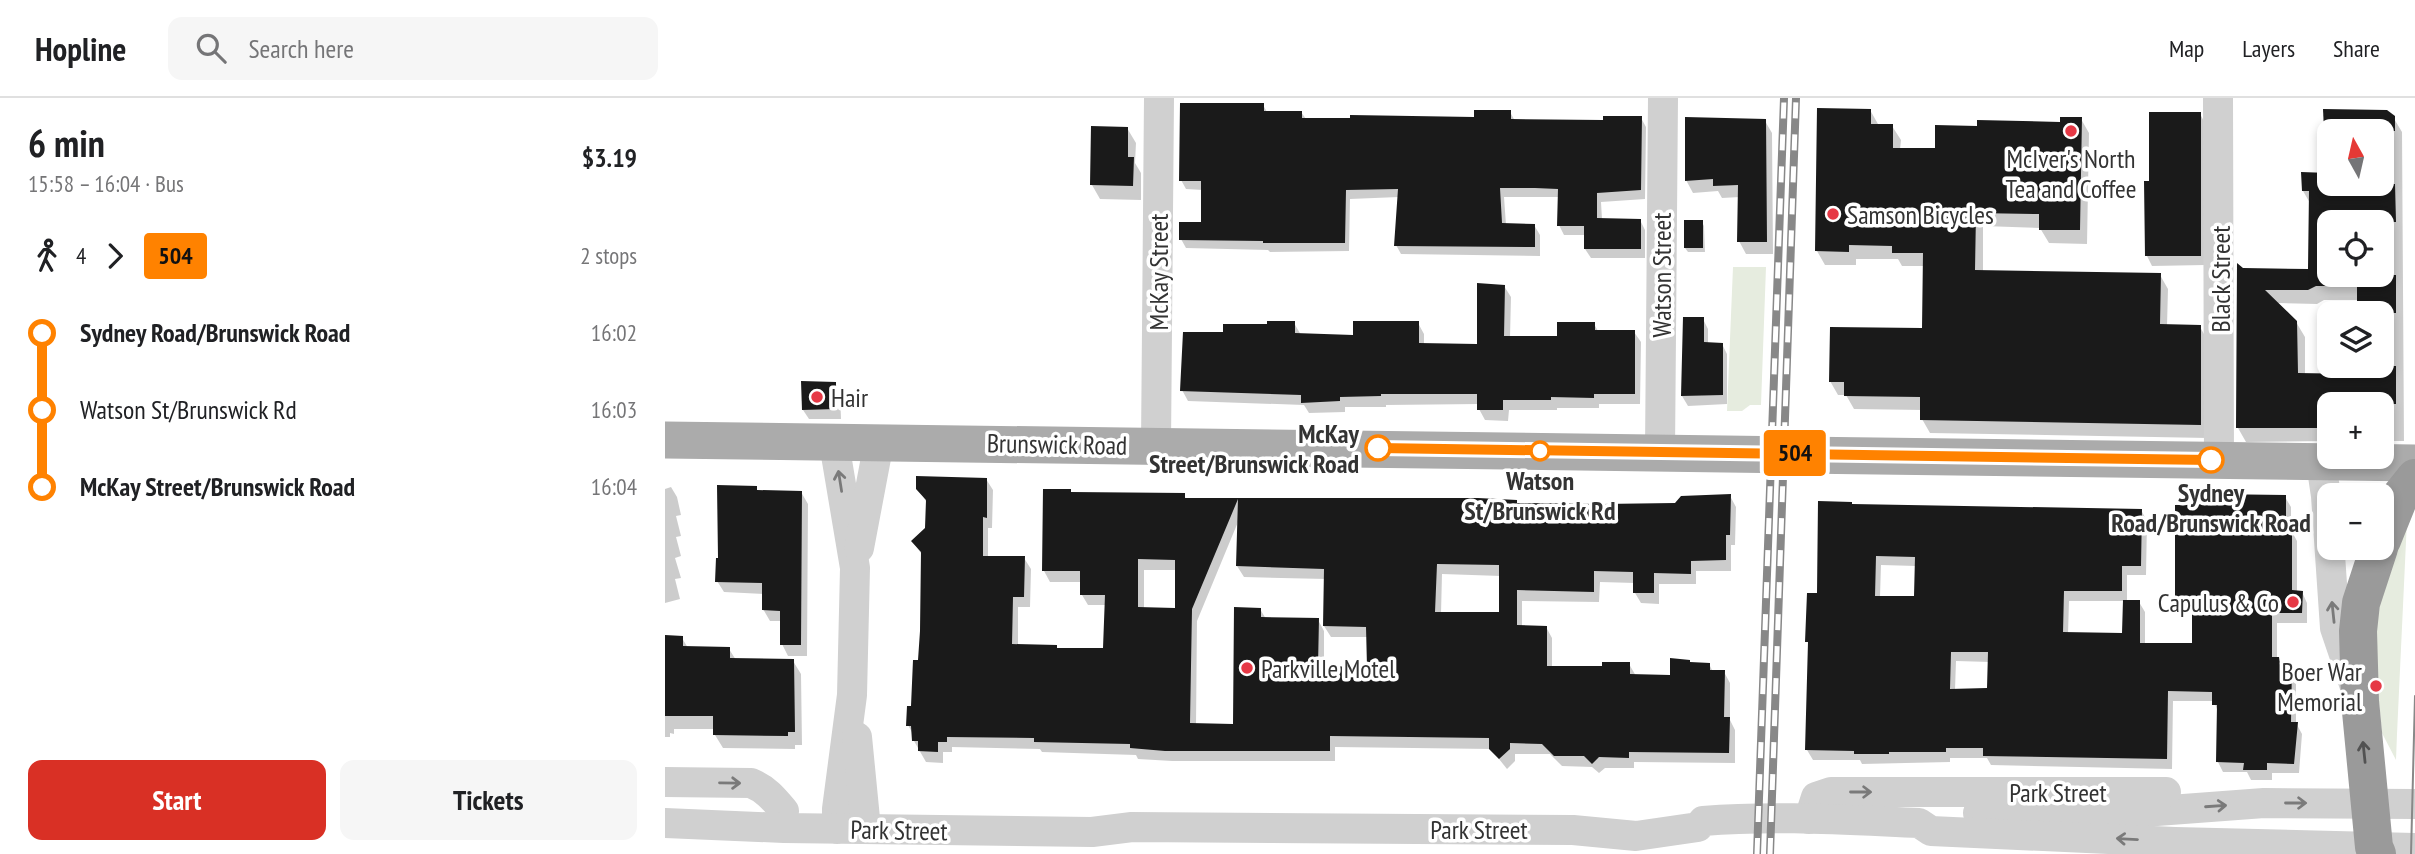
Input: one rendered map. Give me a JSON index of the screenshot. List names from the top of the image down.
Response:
{
  "streets": {
    "main road": ["Brunswick Road"],
    "street": [
      "McKay Street",
      "Watson Street",
      "Black Street",
      "Park Street"
    ]
  },
  "crossings": [
    ["McKay Street", "Brunswick Road"],
    ["Watson Street", "Brunswick Road"],
    ["Black Street", "Brunswick Road"]
  ],
  "places": [
    "McIver's North Tea and Coffee",
    "Samson Bicycles",
    "Hair",
    "McKay Street/Brunswick Road",
    "Watson St/Brunswick Rd",
    "Sydney Road/Brunswick Road",
    "Capulus & Co",
    "Parkville Motel",
    "Boer War Memorial"
  ],
  "lines": ["bus line 504"],
  "north": "top",
  "page": {
    "header": "Hopline",
    "search": "Search here",
    "nav": ["Map", "Layers", "Share"],
    "heading": ["6 min", "15:58 – 16:04 · Bus", "$3.19"],
    "on_map": "504",
    "map_buttons": ["+", "−"],
    "legs": ["4", "504", "2 stops"],
    "list": [
      {
        "name": "Sydney Road/Brunswick Road",
        "value": "16:02"
      },
      {
        "name": "Watson St/Brunswick Rd",
        "value": "16:03"
      },
      {
        "name": "McKay Street/Brunswick Road",
        "value": "16:04"
      }
    ],
    "buttons": ["Start", "Tickets"]
  }
}
